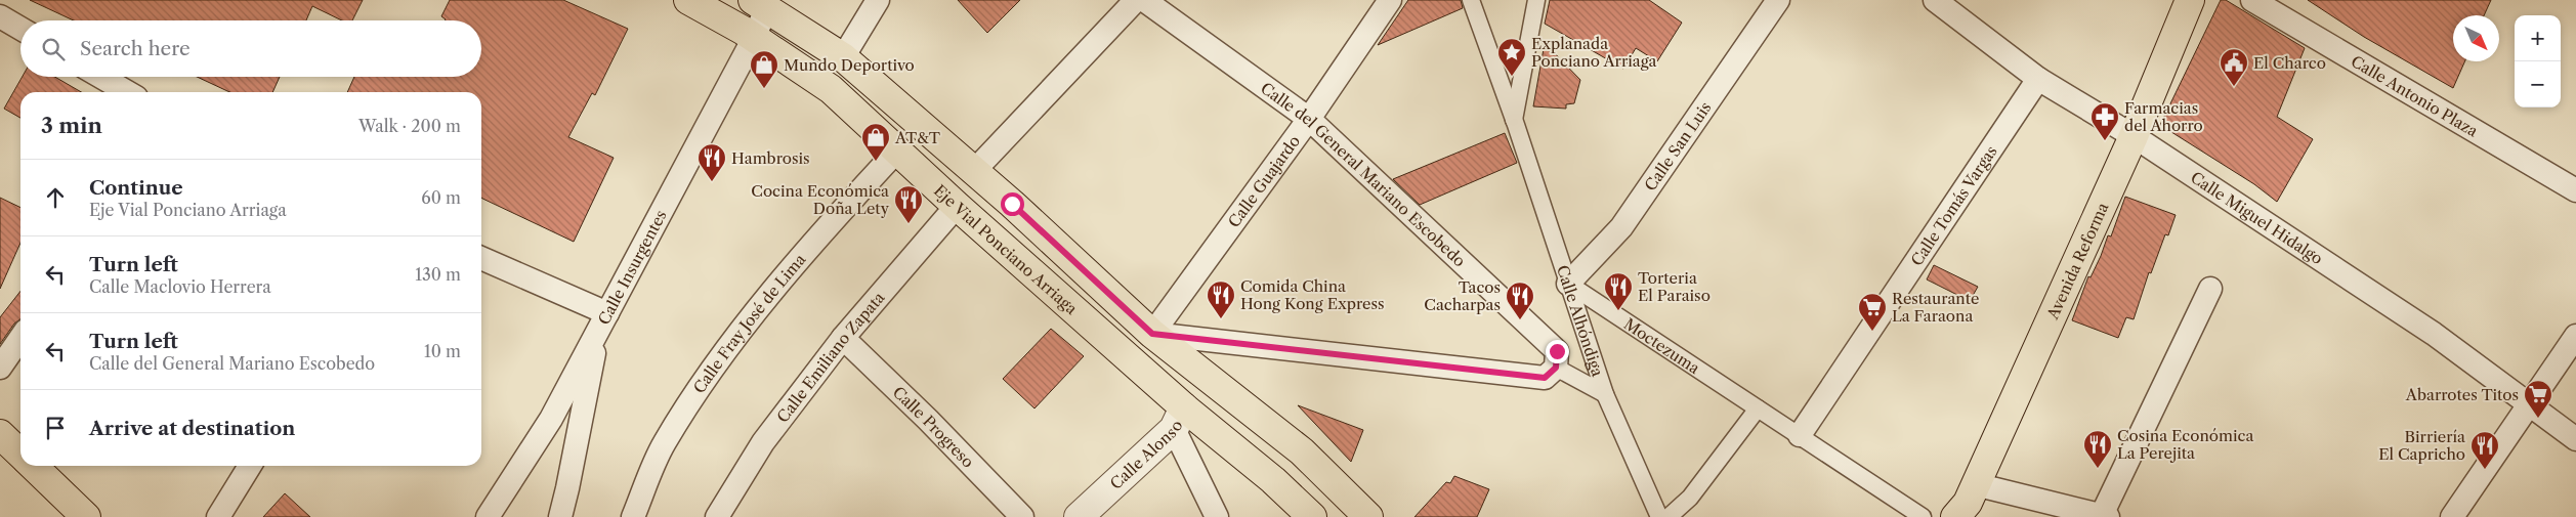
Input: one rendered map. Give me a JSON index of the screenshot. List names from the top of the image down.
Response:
{
  "streets": {
    "main road": ["Eje Vial Ponciano Arriaga", "Avenida Reforma"],
    "street": [
      "Calle Antonio Plaza",
      "Calle San Luis",
      "Calle del General Mariano Escobedo",
      "Calle Guajardo",
      "Calle Tomás Vargas",
      "Calle Miguel Hidalgo",
      "Calle Insurgentes",
      "Calle Alhóndiga",
      "Calle Fray José de Lima",
      "Moctezuma",
      "Calle Emiliano Zapata",
      "Calle Progreso",
      "Calle Alonso"
    ]
  },
  "crossings": [
    ["Calle San Luis", "Calle Alhóndiga"],
    ["Calle San Luis", "Moctezuma"],
    ["Calle del General Mariano Escobedo", "Calle Guajardo"],
    ["Calle Tomás Vargas", "Calle Miguel Hidalgo"],
    ["Calle Miguel Hidalgo", "Avenida Reforma"],
    ["Eje Vial Ponciano Arriaga", "Calle Insurgentes"],
    ["Eje Vial Ponciano Arriaga", "Calle Fray José de Lima"],
    ["Eje Vial Ponciano Arriaga", "Calle Emiliano Zapata"],
    ["Eje Vial Ponciano Arriaga", "Calle Alonso"],
    ["Calle Alhóndiga", "Moctezuma"],
    ["Calle Emiliano Zapata", "Calle Progreso"]
  ],
  "places": {
    "place": ["Explanada Ponciano Arriaga"],
    "public building": ["El Charco"],
    "shop": ["Mundo Deportivo", "AT&T"],
    "pharmacy": ["Farmacias del Ahorro"],
    "restaurant": [
      "Hambrosis",
      "Cocina Económica Doña Lety",
      "Torteria El Paraiso",
      "Comida China Hong Kong Express",
      "Tacos Cacharpas",
      "Cosina Económica La Perejita",
      "Birriería El Capricho"
    ],
    "supermarket": ["Restaurante La Faraona", "Abarrotes Titos"]
  },
  "north": "bottom right",
  "page": {
    "map_buttons": ["+", "−"],
    "search": "Search here",
    "heading": ["3 min", "Walk · 200 m"],
    "list": [
      ["Continue", "Eje Vial Ponciano Arriaga", "60 m"],
      ["Turn left", "Calle Maclovio Herrera", "130 m"],
      ["Turn left", "Calle del General Mariano Escobedo", "10 m"],
      "Arrive at destination"
    ]
  }
}
